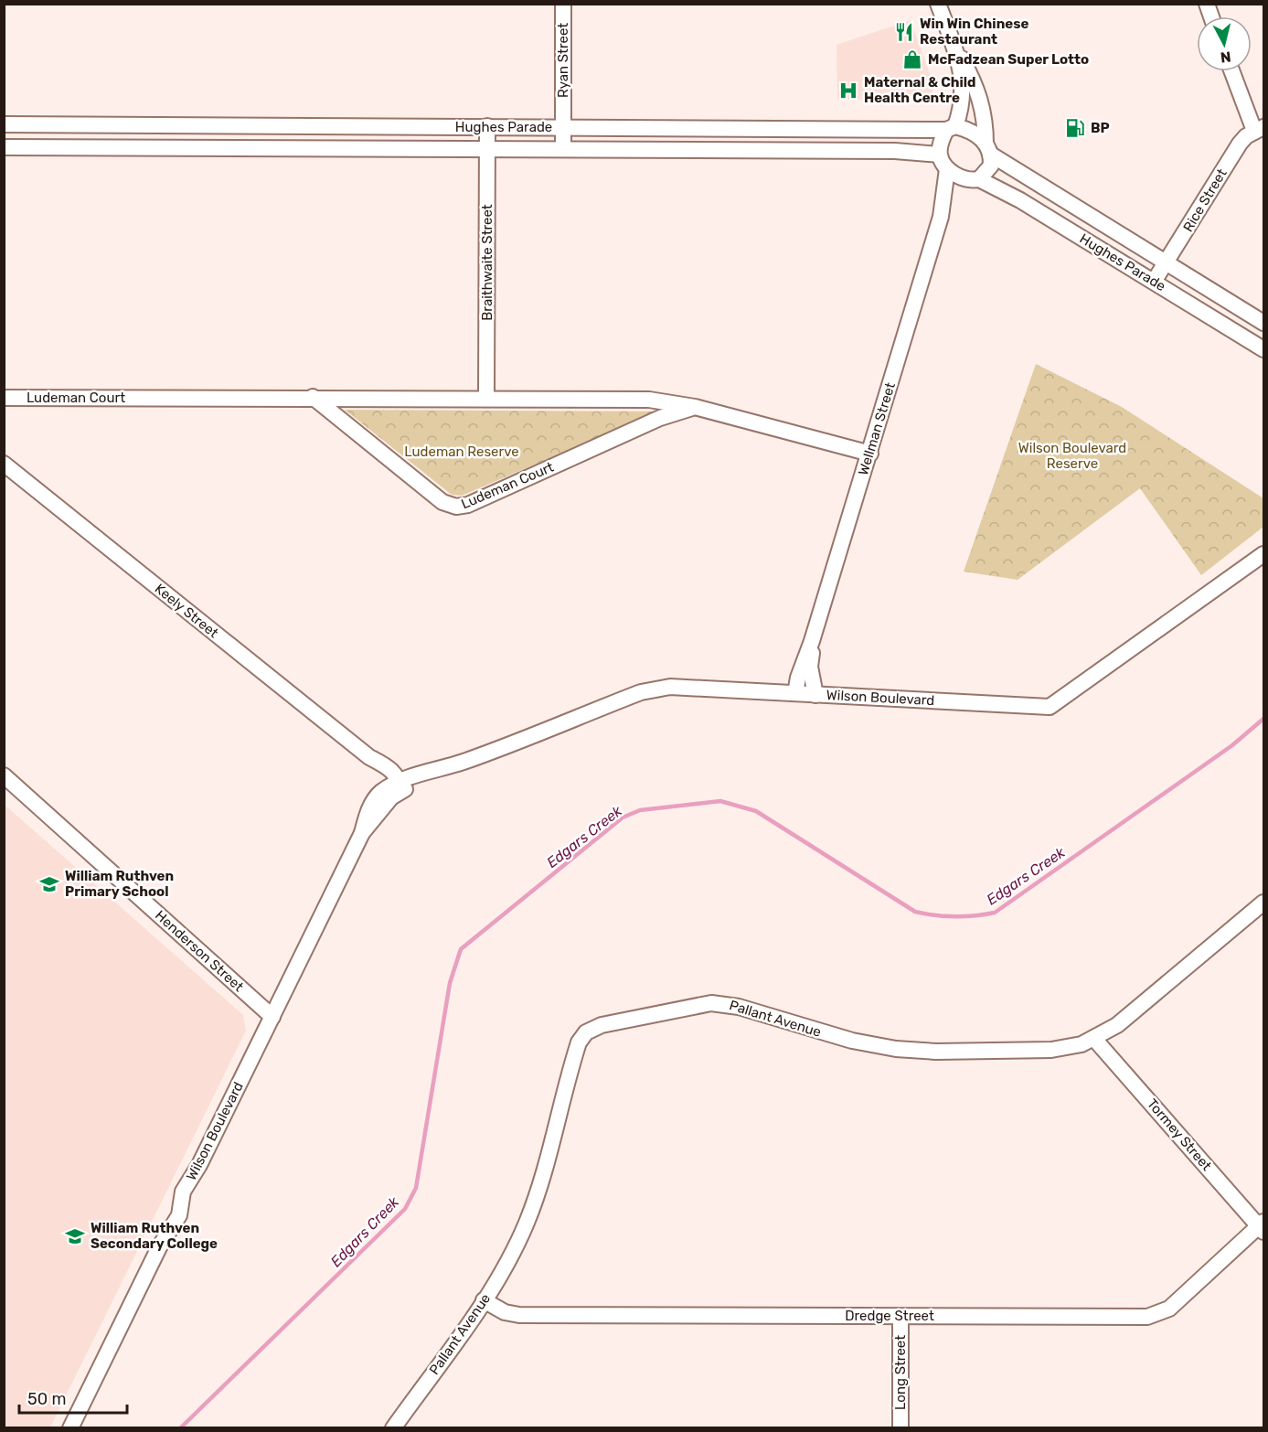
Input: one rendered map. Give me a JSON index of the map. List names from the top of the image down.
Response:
{
  "streets": {
    "street": [
      "Ryan Street",
      "Hughes Parade",
      "Rice Street",
      "Braithwaite Street",
      "Ludeman Court",
      "Wellman Street",
      "Keely Street",
      "Wilson Boulevard",
      "Henderson Street",
      "Pallant Avenue",
      "Tormey Street",
      "Dredge Street",
      "Long Street"
    ]
  },
  "crossings": [
    ["Ryan Street", "Hughes Parade"],
    ["Hughes Parade", "Rice Street"],
    ["Hughes Parade", "Braithwaite Street"],
    ["Hughes Parade", "Wellman Street"],
    ["Braithwaite Street", "Ludeman Court"],
    ["Ludeman Court", "Wellman Street"],
    ["Wellman Street", "Wilson Boulevard"],
    ["Keely Street", "Wilson Boulevard"],
    ["Wilson Boulevard", "Henderson Street"],
    ["Pallant Avenue", "Tormey Street"],
    ["Pallant Avenue", "Dredge Street"],
    ["Tormey Street", "Dredge Street"],
    ["Dredge Street", "Long Street"]
  ],
  "water": ["Edgars Creek"],
  "parks": ["Wilson Boulevard Reserve", "Ludeman Reserve"],
  "places": {
    "restaurant": ["Win Win Chinese Restaurant"],
    "shop": ["McFadzean Super Lotto"],
    "hospital": ["Maternal & Child Health Centre"],
    "fuel station": ["BP"],
    "school or university": ["William Ruthven Primary School", "William Ruthven Secondary College"]
  },
  "scale_bar": "50 m",
  "north": "bottom"
}
